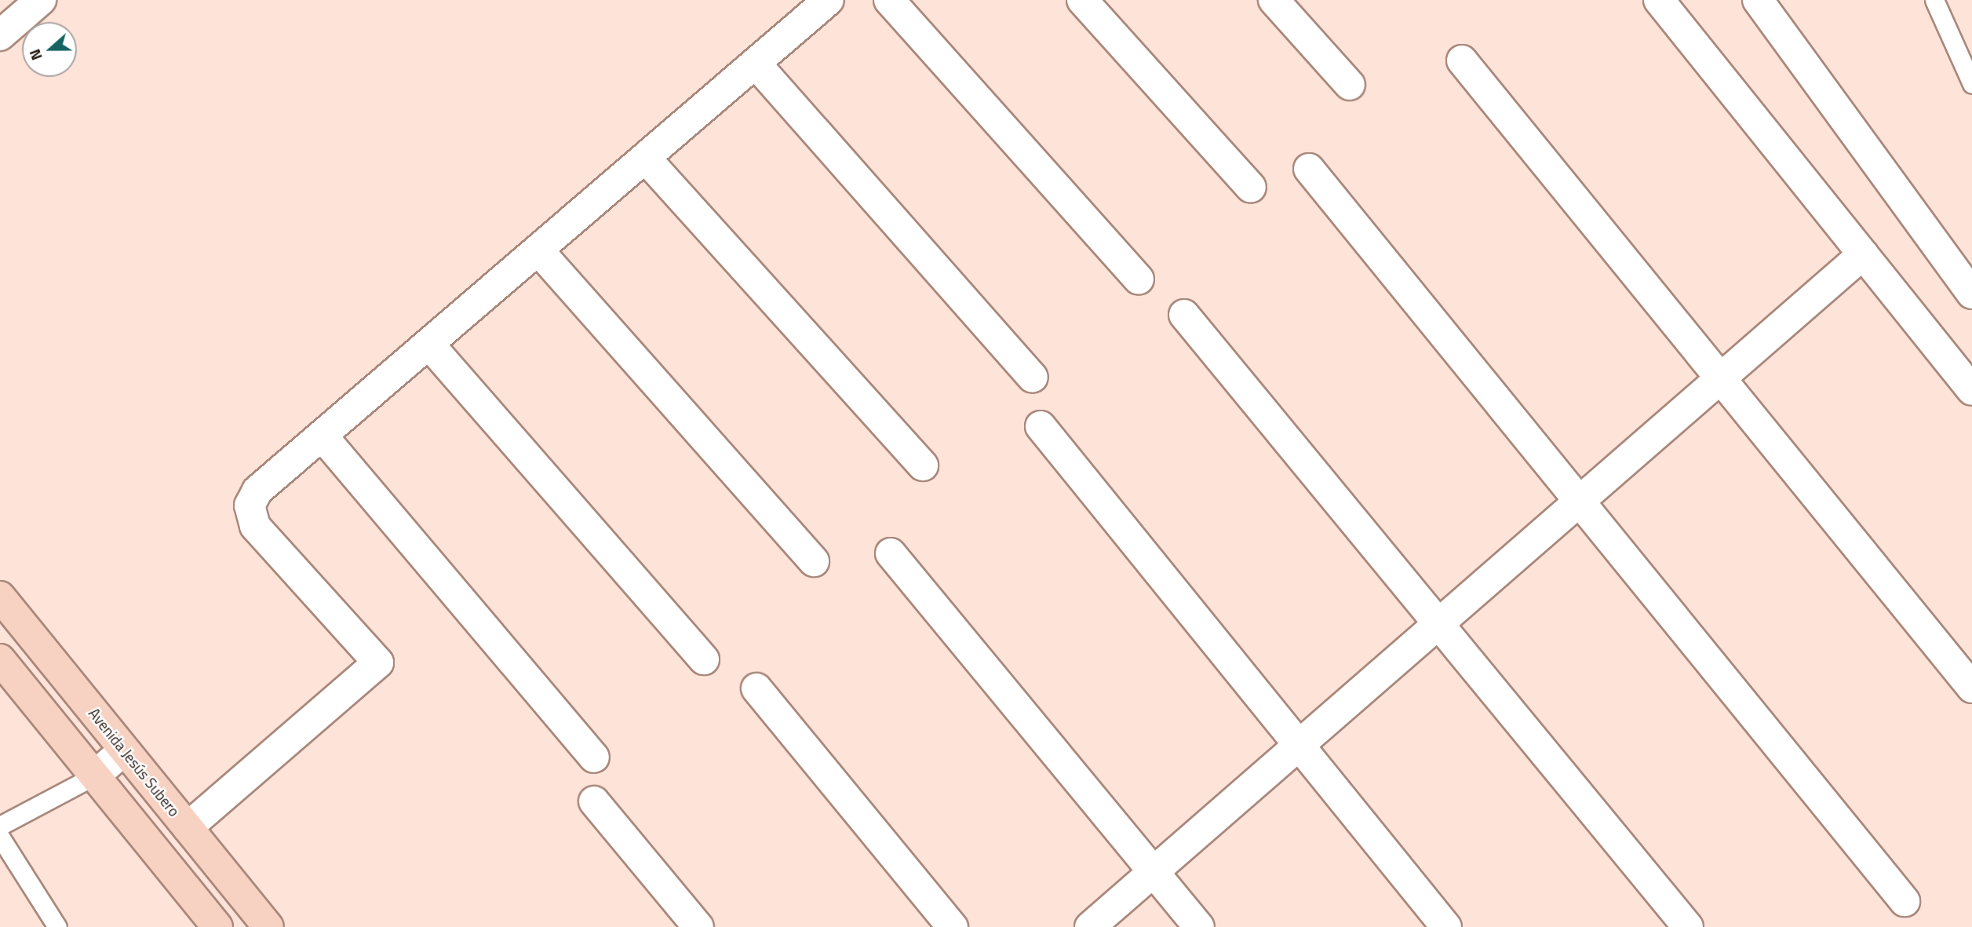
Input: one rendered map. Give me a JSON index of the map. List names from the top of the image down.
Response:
{
  "streets": {
    "main road": ["Avenida Jesús Subero"]
  },
  "north": "left"
}
